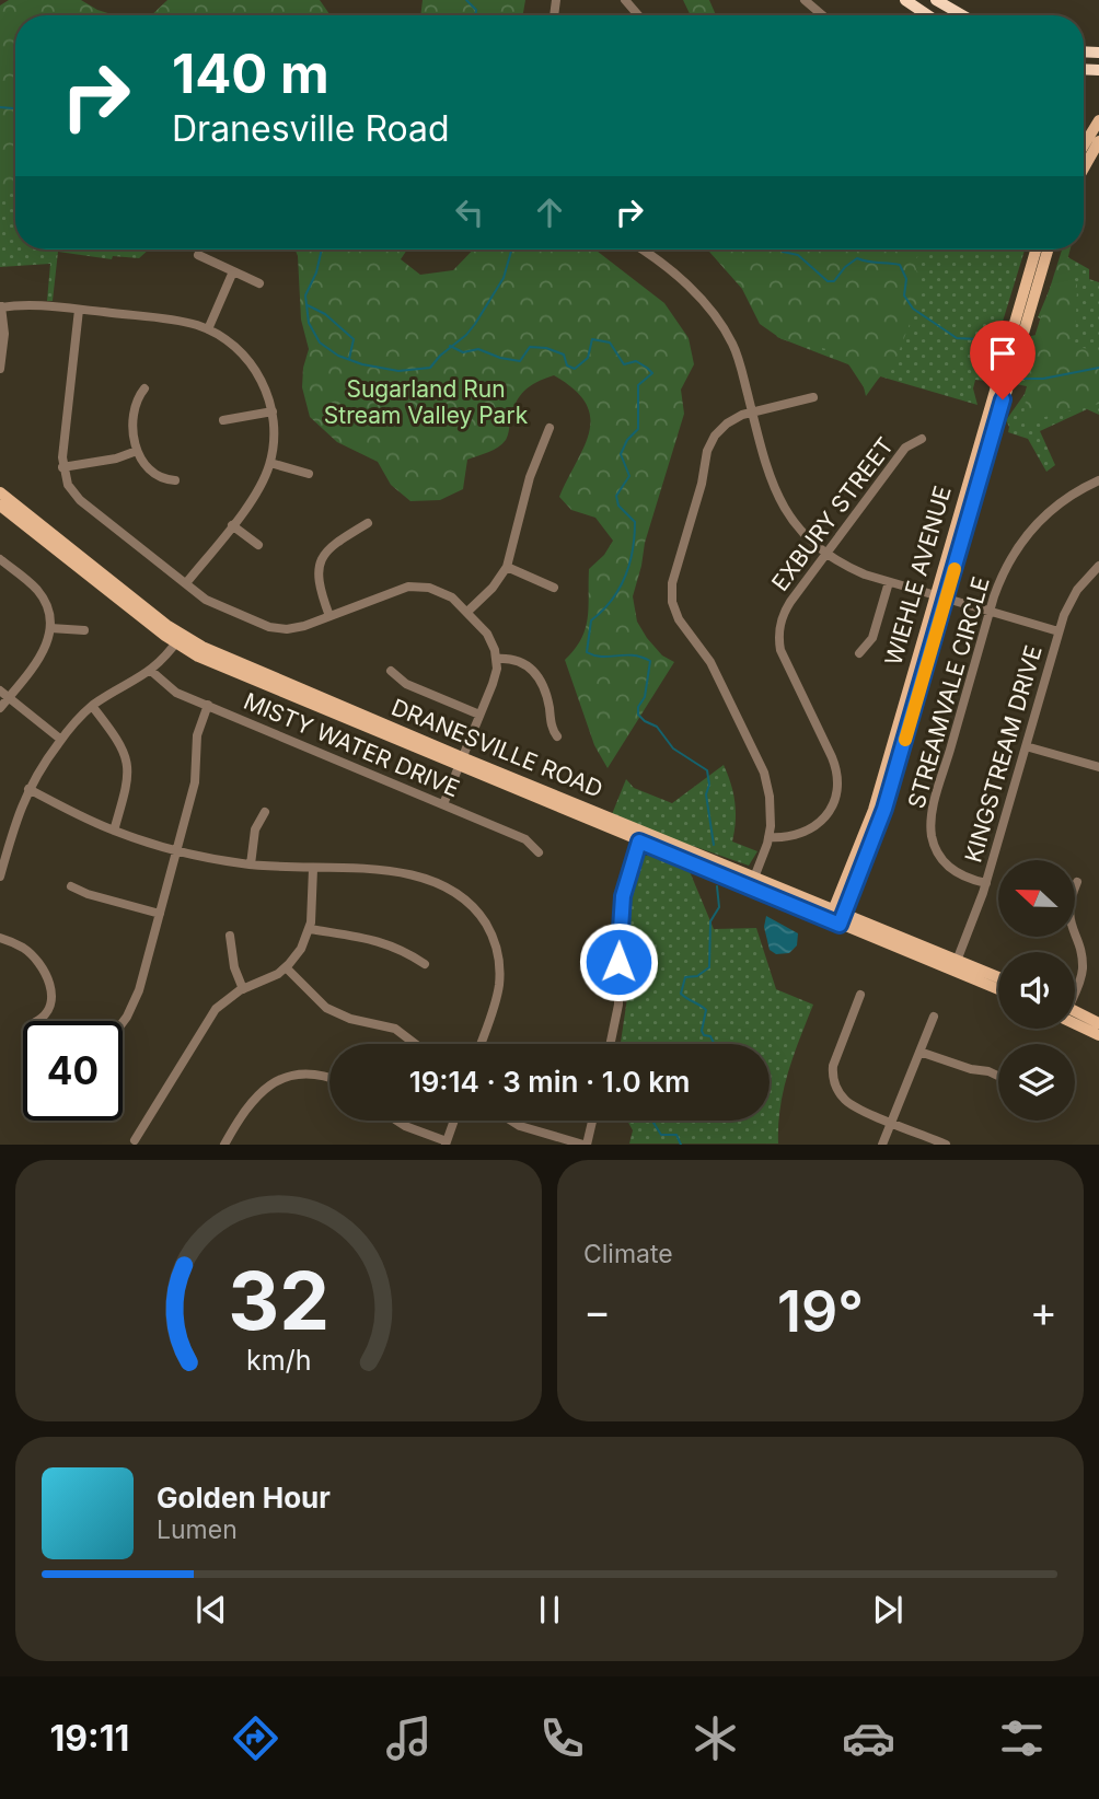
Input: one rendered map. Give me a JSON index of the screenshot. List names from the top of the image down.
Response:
{
  "streets": {
    "main road": ["WIEHLE AVENUE", "DRANESVILLE ROAD"],
    "street": [
      "EXBURY STREET",
      "STREAMVALE CIRCLE",
      "MISTY WATER DRIVE",
      "KINGSTREAM DRIVE"
    ]
  },
  "crossings": [
    ["WIEHLE AVENUE", "DRANESVILLE ROAD"],
    ["STREAMVALE CIRCLE", "KINGSTREAM DRIVE"],
    ["DRANESVILLE ROAD", "KINGSTREAM DRIVE"]
  ],
  "parks": ["Sugarland Run Stream Valley Park"],
  "north": "left",
  "page": {
    "turn": ["140 m", "Dranesville Road"],
    "limit": "40",
    "trip": "19:14 · 3 min · 1.0 km",
    "tile": "Climate",
    "heat": ["−", "19°", "+"],
    "song": ["Golden Hour", "Lumen"],
    "tabs": "19:11",
    "gauge": ["32", "km/h"]
  }
}
